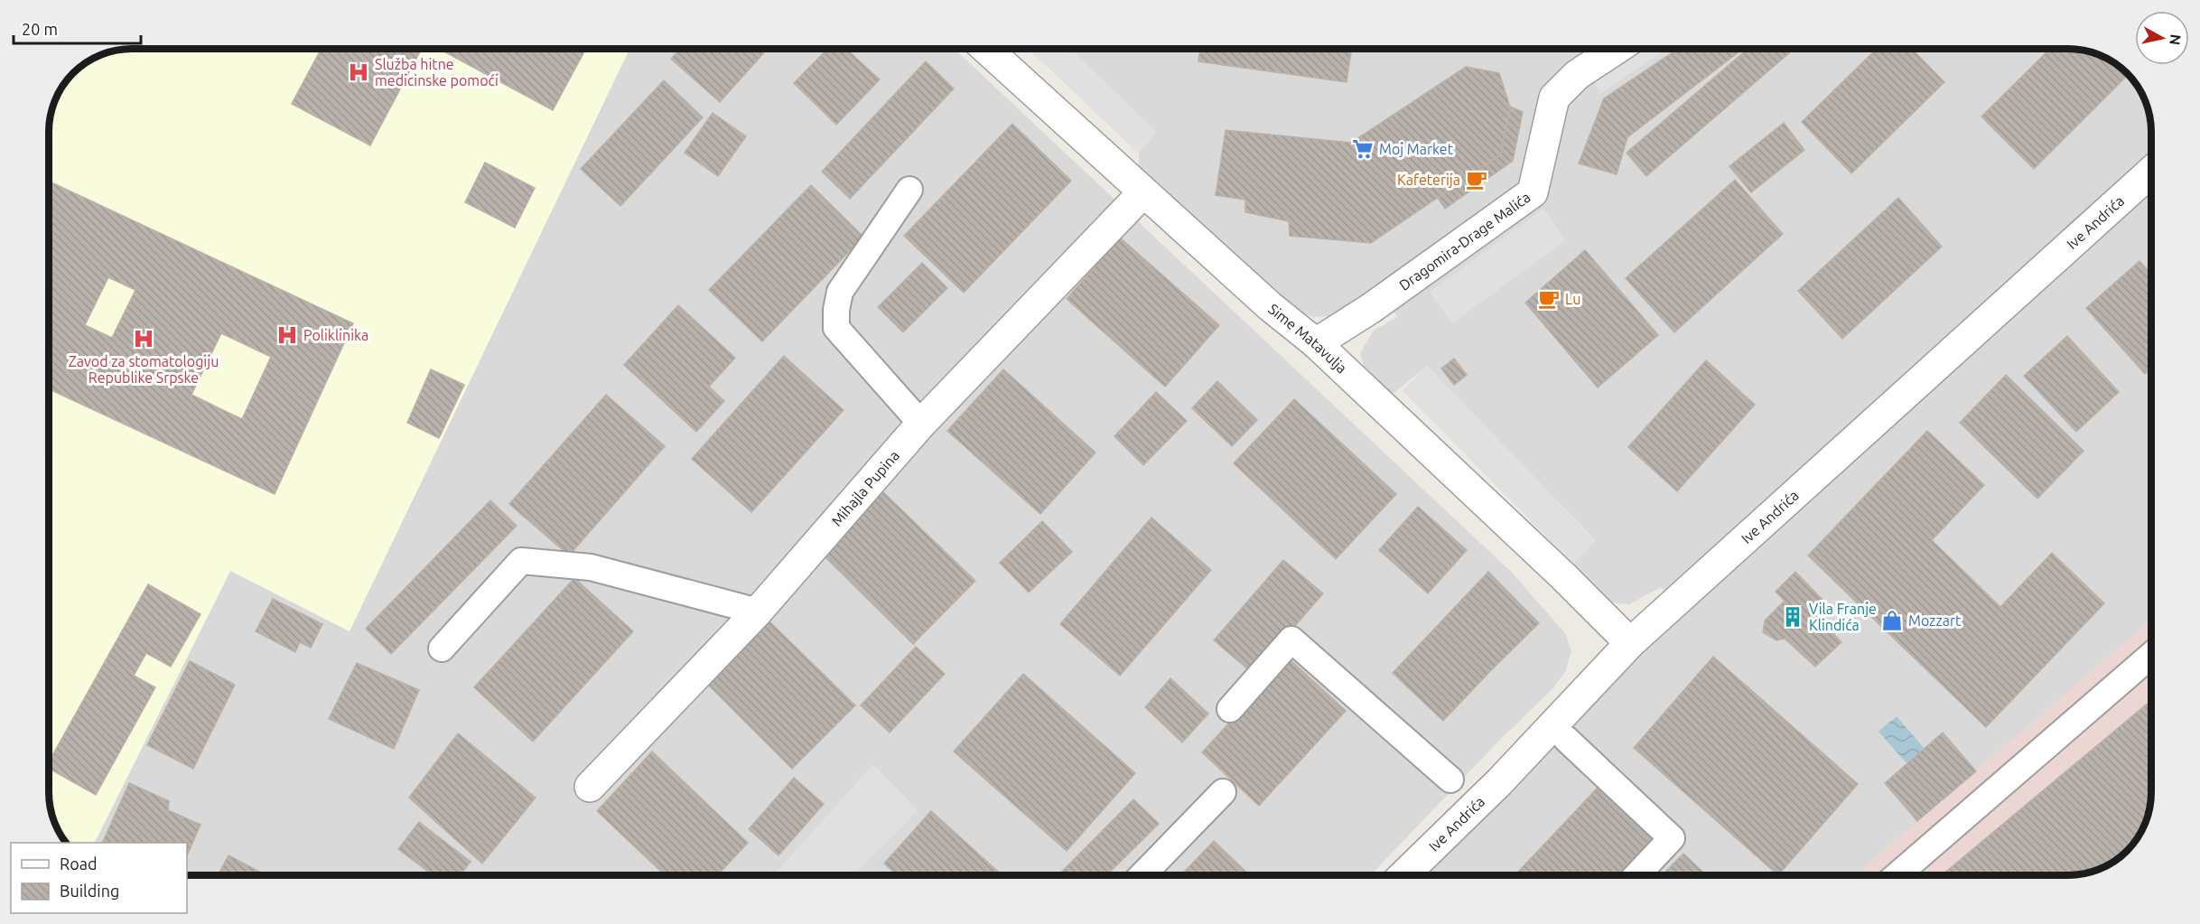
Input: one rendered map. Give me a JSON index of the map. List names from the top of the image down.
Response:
{
  "streets": {
    "street": [
      "Ive Andrića",
      "Dragomira-Drage Malića",
      "Sime Matavulja",
      "Mihajla Pupina"
    ]
  },
  "crossings": [
    ["Ive Andrića", "Sime Matavulja"],
    ["Dragomira-Drage Malića", "Sime Matavulja"],
    ["Sime Matavulja", "Mihajla Pupina"]
  ],
  "places": {
    "hospital": ["Služba hitne medicinske pomoći", "Poliklinika", "Zavod za stomatologiju Republike Srpske"],
    "supermarket": ["Moj Market"],
    "cafe": ["Kafeterija", "Lu"],
    "building": ["Vila Franje Klindića"],
    "shop": ["Mozzart"]
  },
  "legend": ["Road", "Building"],
  "scale_bar": "20 m",
  "north": "right"
}
